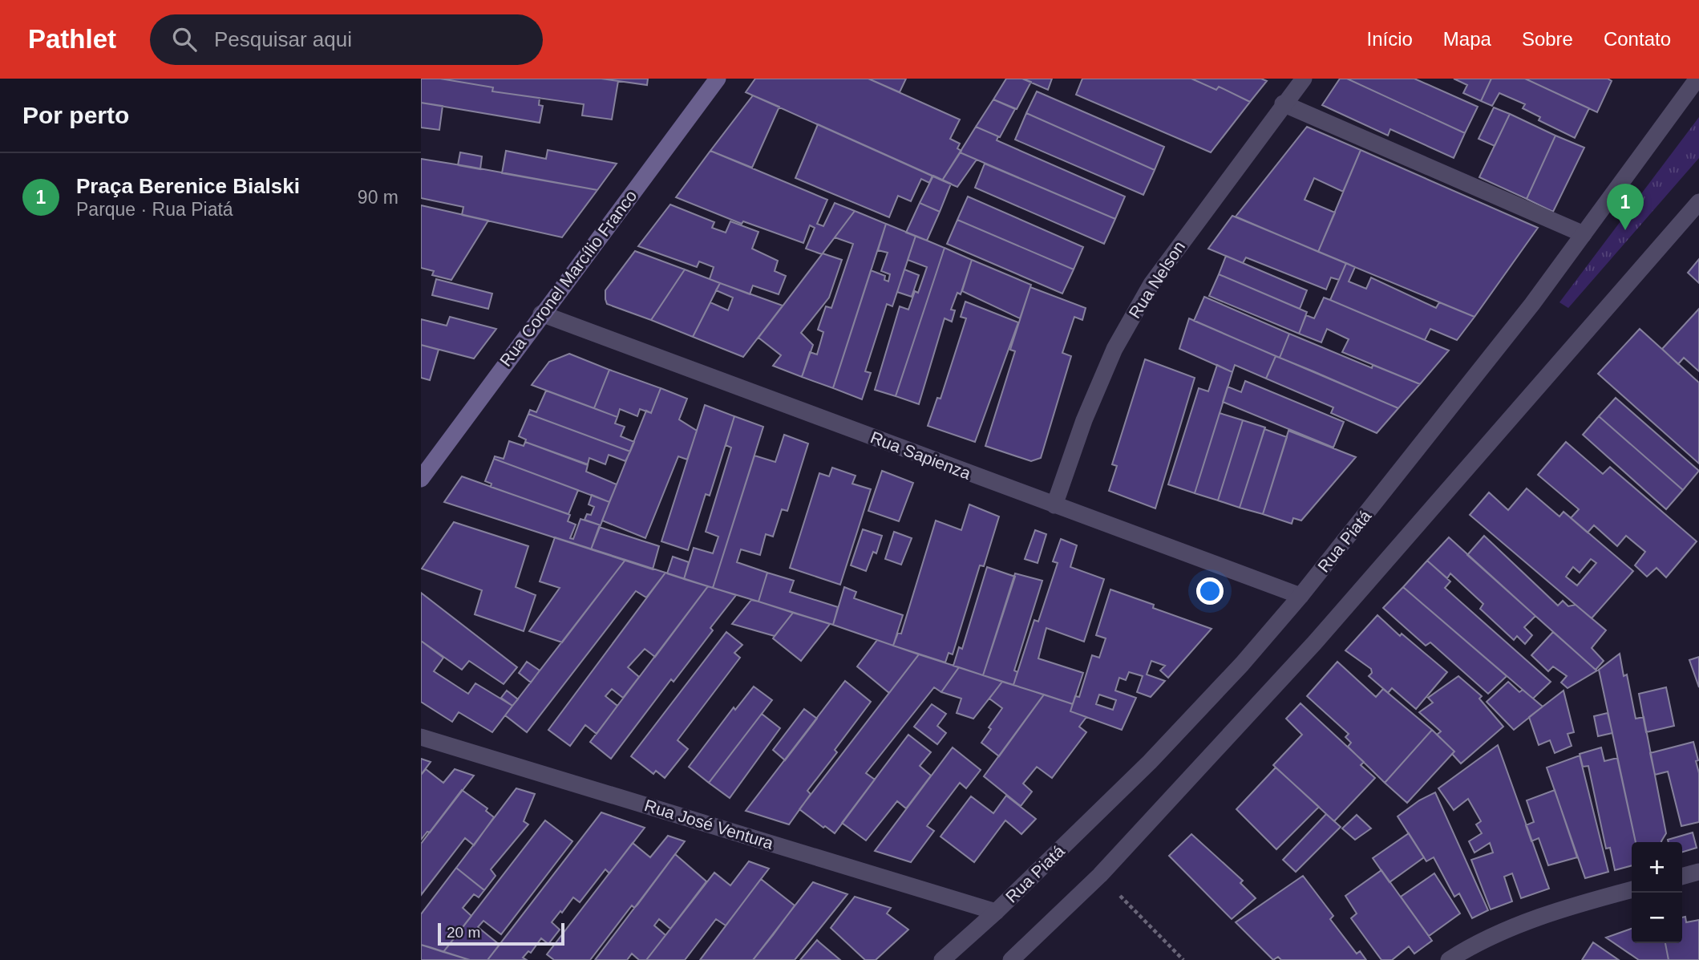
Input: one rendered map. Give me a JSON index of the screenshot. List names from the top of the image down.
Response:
{
  "streets": {
    "main road": ["Rua Coronel Marcílio Franco"],
    "street": [
      "Rua Nelson",
      "Rua Sapienza",
      "Rua Piatá",
      "Rua José Ventura"
    ]
  },
  "crossings": [
    ["Rua Coronel Marcílio Franco", "Rua Sapienza"],
    ["Rua Nelson", "Rua Sapienza"],
    ["Rua Sapienza", "Rua Piatá"],
    ["Rua Piatá", "Rua José Ventura"]
  ],
  "scale_bar": "20 m",
  "page": {
    "header": "Pathlet",
    "search": "Pesquisar aqui",
    "nav": [
      "Início",
      "Mapa",
      "Sobre",
      "Contato"
    ],
    "heading": "Por perto",
    "list": [
      {
        "mark": "1",
        "name": "Praça Berenice Bialski",
        "note": "Parque · Rua Piatá",
        "value": "90 m"
      }
    ],
    "pins": "1",
    "map_buttons": ["+", "−"],
    "scale": "20 m"
  }
}
